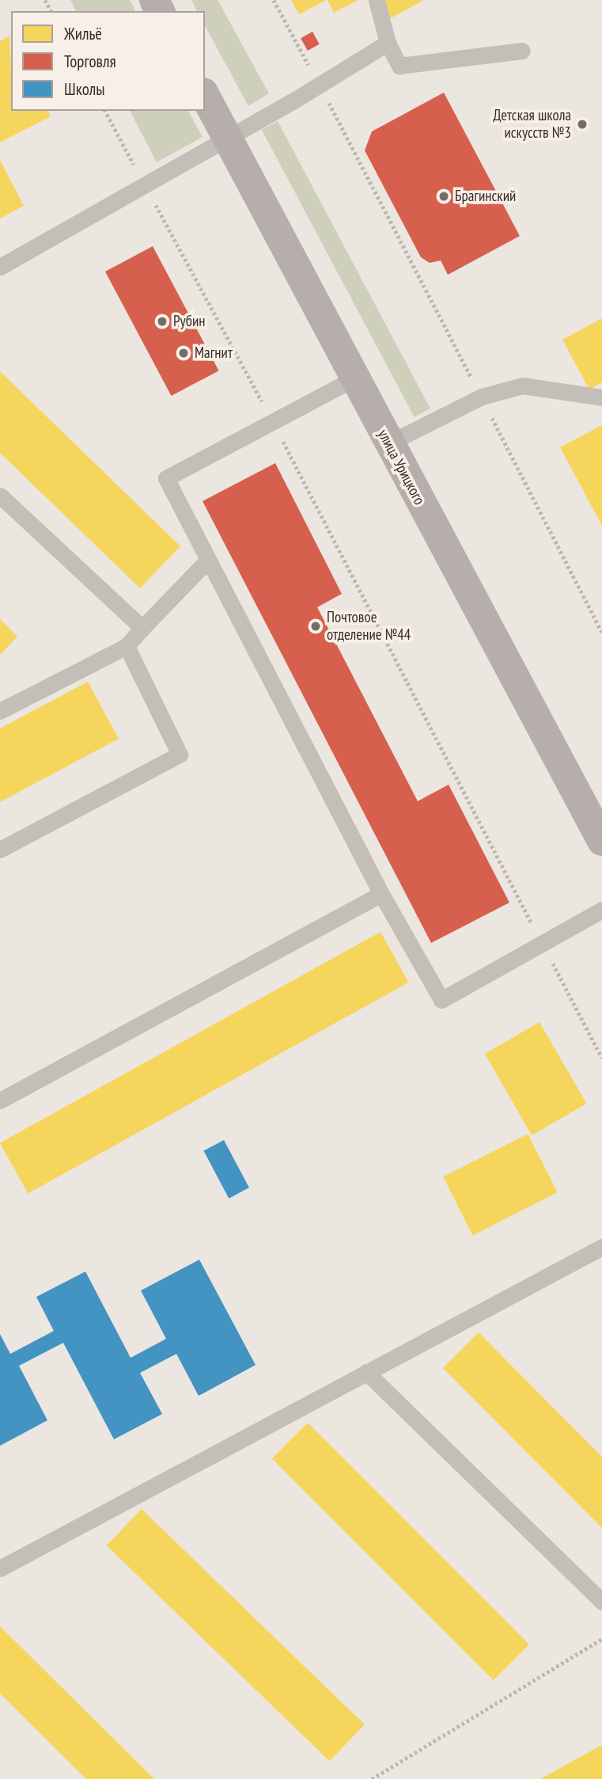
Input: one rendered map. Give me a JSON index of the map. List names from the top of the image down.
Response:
{
  "streets": {
    "street": ["улица Урицкого"]
  },
  "places": [
    "Детская школа искусств №3",
    "Брагинский",
    "Рубин",
    "Магнит",
    "Почтовое отделение №44"
  ],
  "legend": ["Жильё", "Торговля", "Школы"]
}
